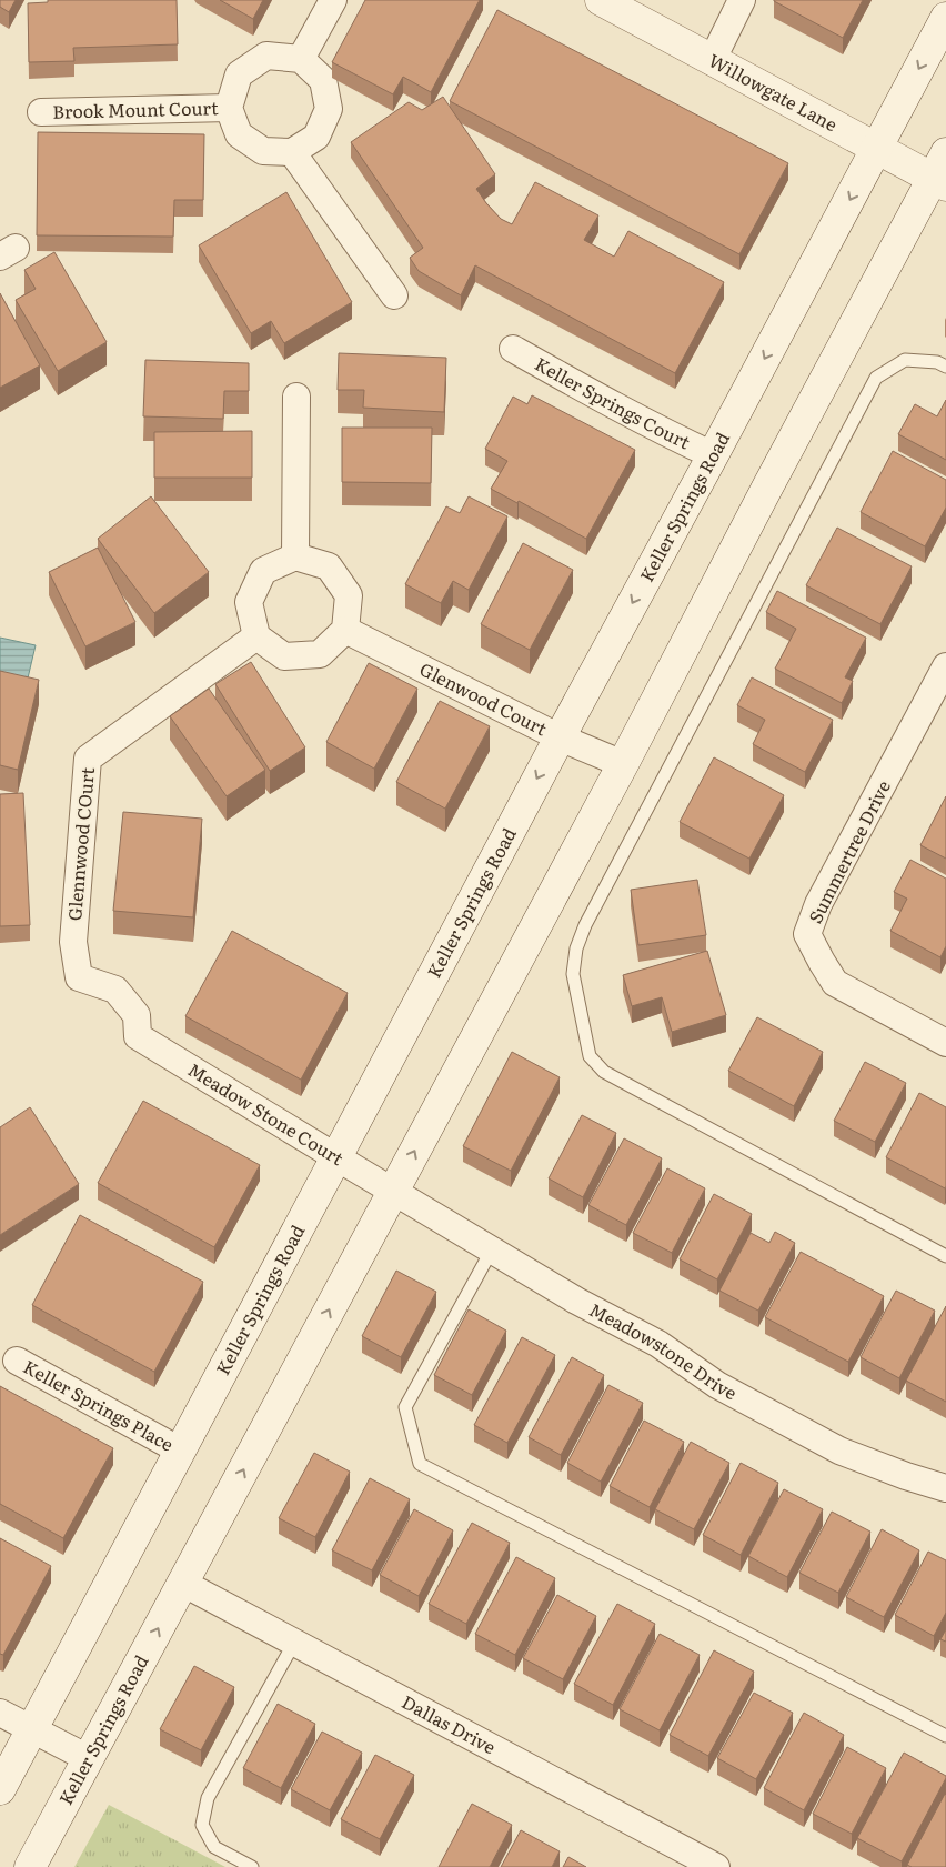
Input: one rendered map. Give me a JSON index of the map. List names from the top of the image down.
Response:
{
  "streets": {
    "main road": ["Willowgate Lane", "Keller Springs Road"],
    "street": [
      "Brook Mount Court",
      "Keller Springs Court",
      "Glenwood Court",
      "Glennwood COurt",
      "Summertree Drive",
      "Meadow Stone Court",
      "Meadowstone Drive",
      "Keller Springs Place",
      "Dallas Drive"
    ]
  },
  "crossings": [
    ["Willowgate Lane", "Keller Springs Road"],
    ["Keller Springs Court", "Keller Springs Road"],
    ["Keller Springs Road", "Glenwood Court"],
    ["Keller Springs Road", "Meadow Stone Court"],
    ["Keller Springs Road", "Meadowstone Drive"],
    ["Keller Springs Road", "Keller Springs Place"],
    ["Keller Springs Road", "Dallas Drive"],
    ["Glenwood Court", "Glennwood COurt"],
    ["Glennwood COurt", "Meadow Stone Court"],
    ["Meadow Stone Court", "Meadowstone Drive"]
  ]
}
